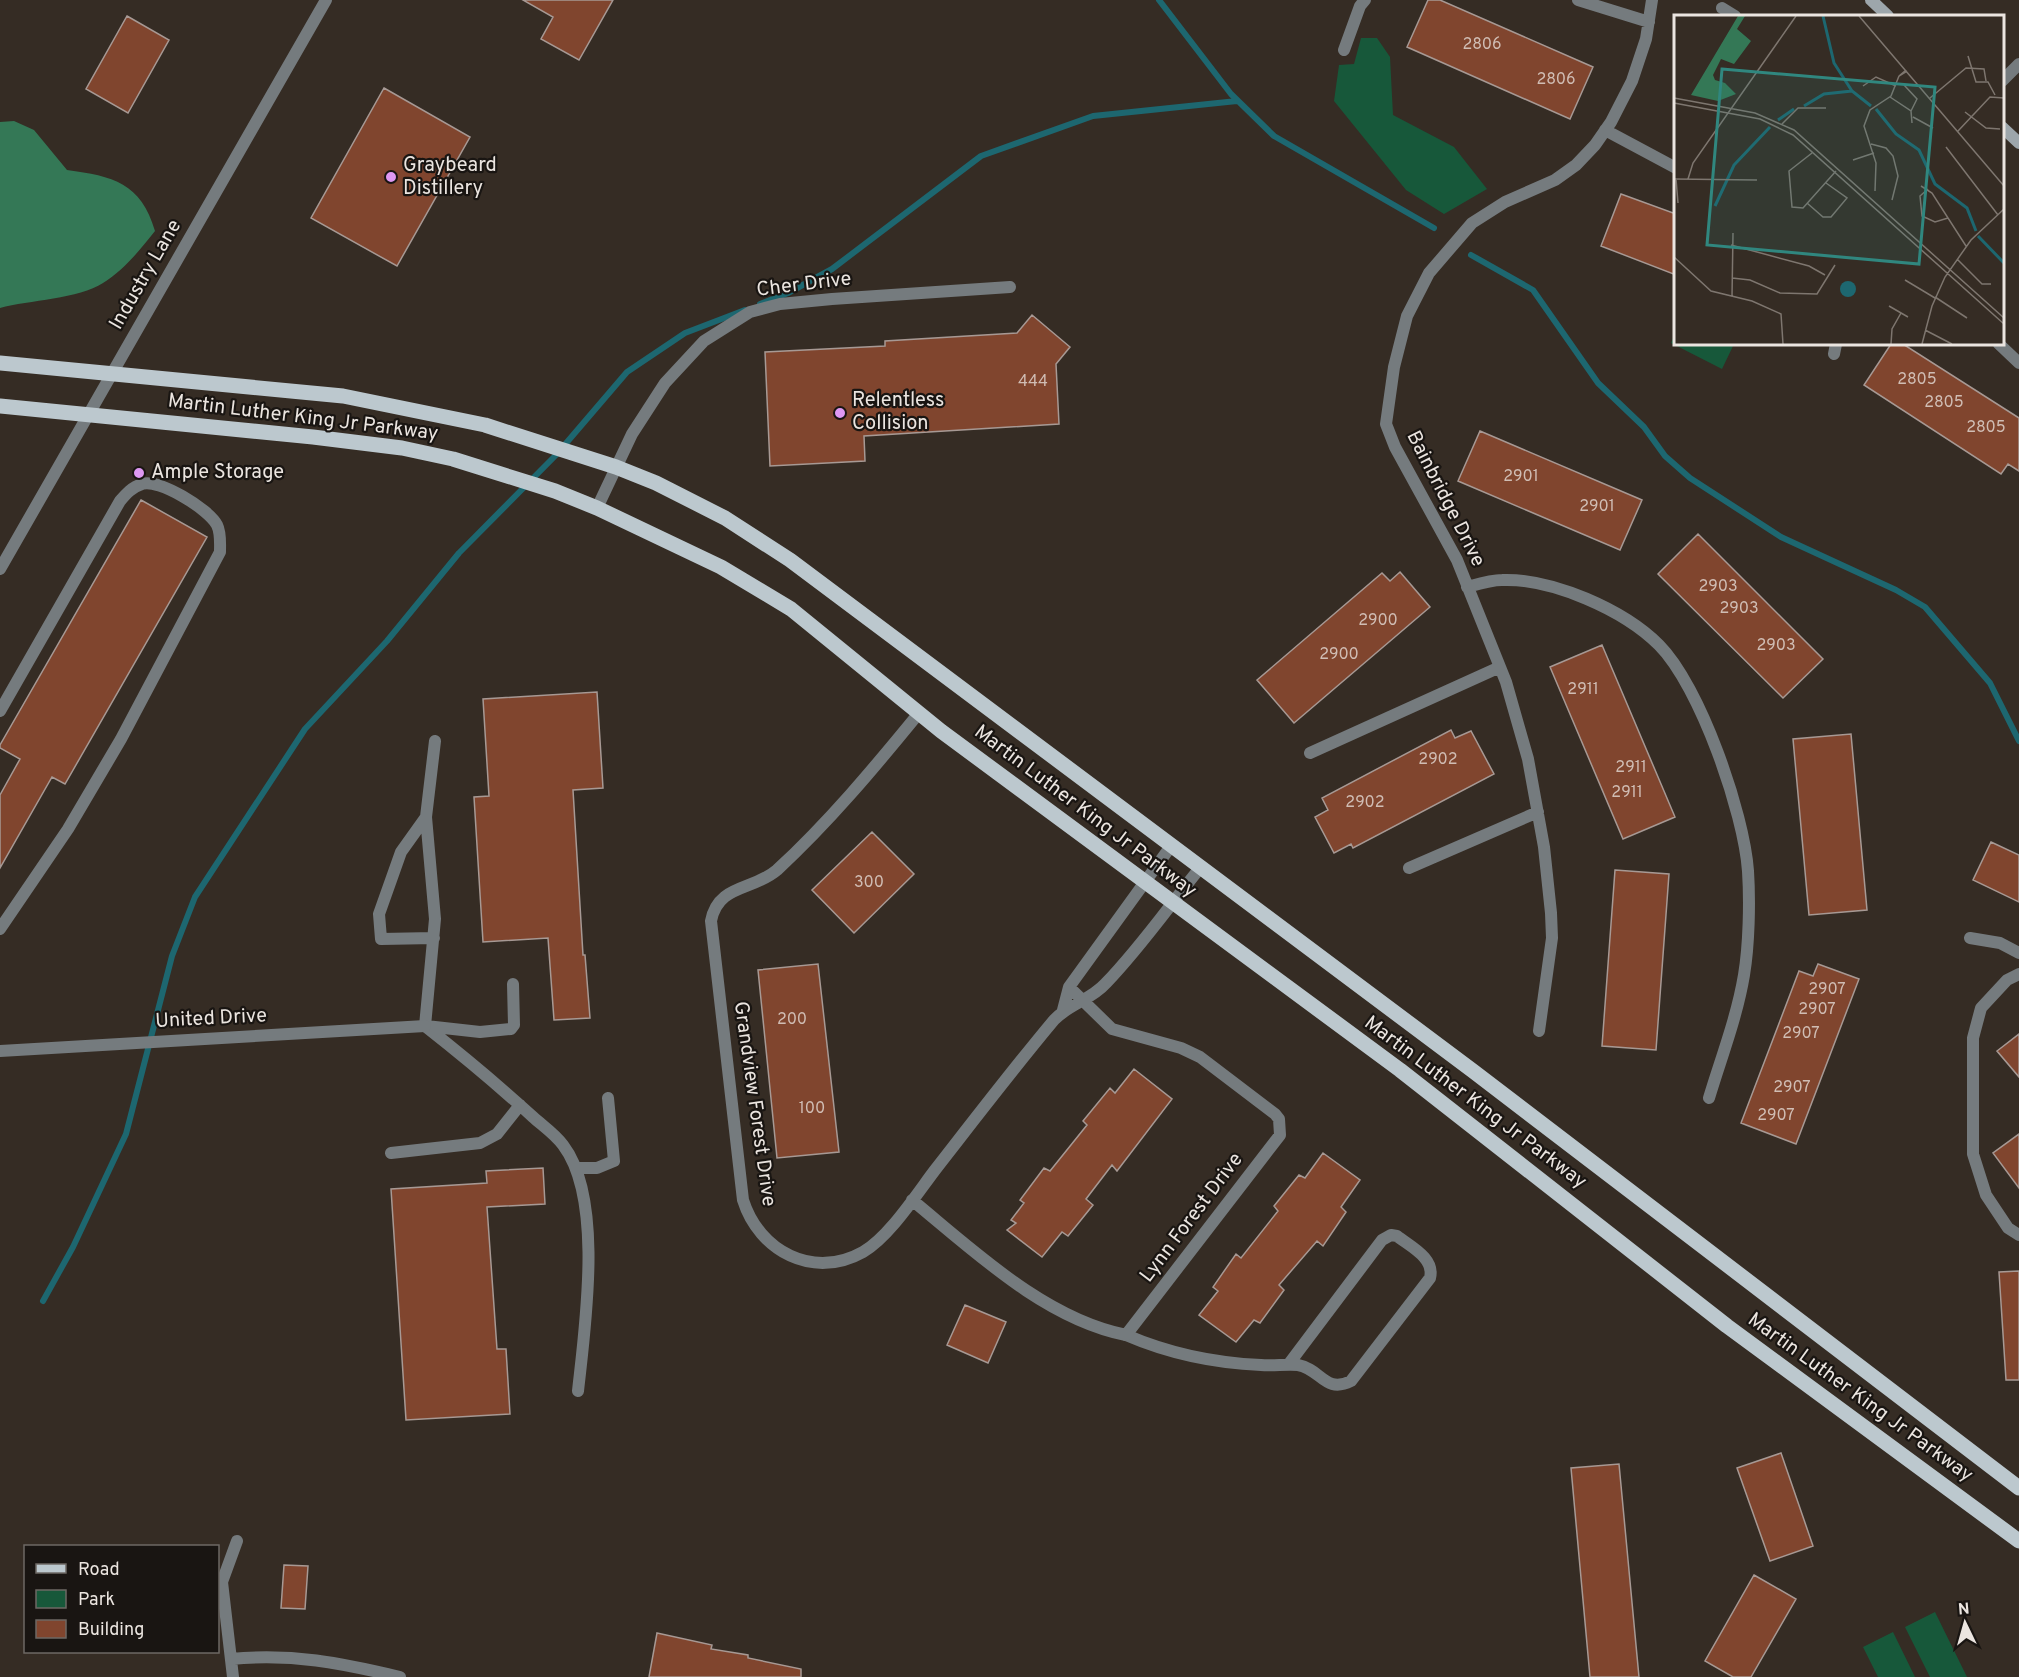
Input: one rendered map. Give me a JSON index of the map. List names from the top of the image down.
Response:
{
  "streets": {
    "main road": ["Martin Luther King Jr Parkway"],
    "street": [
      "Industry Lane",
      "Cher Drive",
      "Bainbridge Drive",
      "United Drive",
      "Grandview Forest Drive",
      "Lynn Forest Drive"
    ]
  },
  "crossings": [
    ["Industry Lane", "Martin Luther King Jr Parkway"],
    ["Cher Drive", "Martin Luther King Jr Parkway"],
    ["Martin Luther King Jr Parkway", "Grandview Forest Drive"],
    ["Grandview Forest Drive", "Lynn Forest Drive"]
  ],
  "places": ["Graybeard Distillery", "Relentless Collision", "Ample Storage"],
  "house_numbers": [
    "2806",
    "2806",
    "2805",
    "444",
    "2805",
    "2805",
    "2901",
    "2901",
    "2903",
    "2903",
    "2900",
    "2903",
    "2900",
    "2911",
    "2902",
    "2911",
    "2911",
    "2902",
    "300",
    "2907",
    "2907",
    "200",
    "2907",
    "2907",
    "100",
    "2907"
  ],
  "legend": ["Road", "Park", "Building"],
  "north": "top"
}
